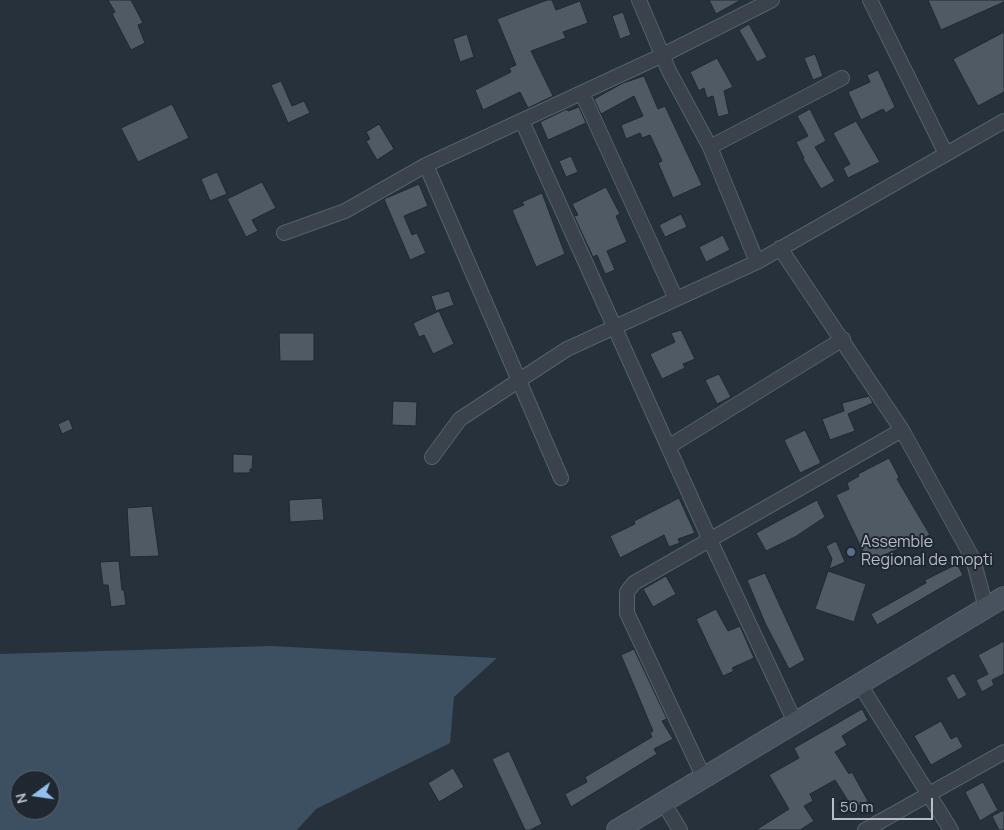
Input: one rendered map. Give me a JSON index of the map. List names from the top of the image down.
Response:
{
  "places": ["Assemble Regional de mopti"],
  "scale_bar": "50 m",
  "north": "left"
}
